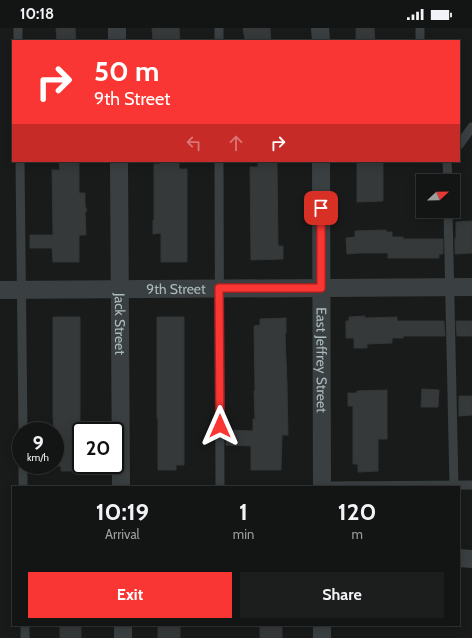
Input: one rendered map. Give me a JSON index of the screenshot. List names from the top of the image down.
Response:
{
  "streets": {
    "street": ["9th Street", "Jack Street", "East Jeffrey Street"]
  },
  "crossings": [
    ["9th Street", "Jack Street"],
    ["9th Street", "East Jeffrey Street"]
  ],
  "north": "right",
  "page": {
    "status": "10:18",
    "turn": ["50 m", "9th Street"],
    "speed": "9 km/h",
    "limit": "20",
    "eta": [
      "10:19",
      "Arrival",
      "1",
      "min",
      "120",
      "m"
    ],
    "buttons": ["Exit", "Share"]
  }
}
